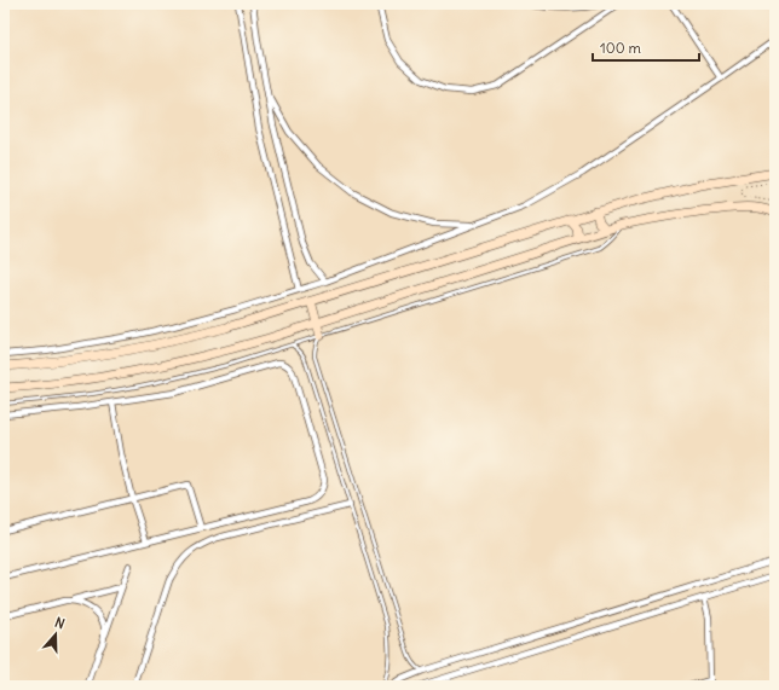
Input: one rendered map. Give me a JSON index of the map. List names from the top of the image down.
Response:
{
  "scale_bar": "100 m",
  "north": "top"
}
